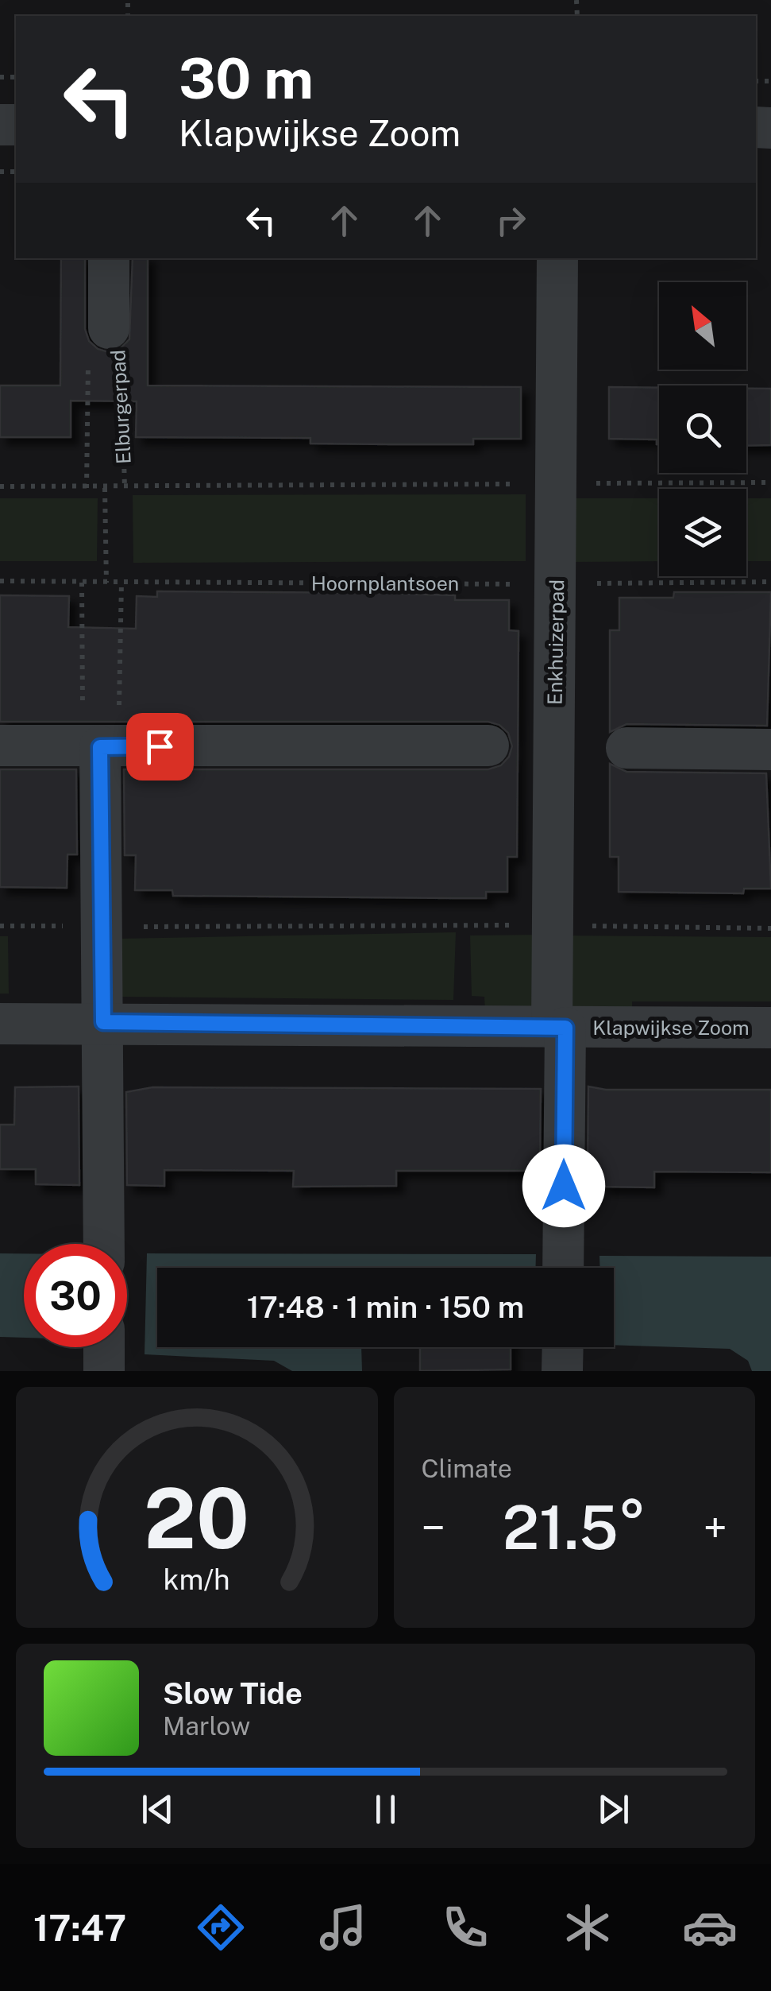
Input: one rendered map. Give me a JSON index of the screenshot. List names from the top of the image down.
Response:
{
  "streets": {
    "street": ["Elburgerpad", "Enkhuizerpad", "Klapwijkse Zoom"],
    "path": ["Hoornplantsoen"]
  },
  "crossings": [
    ["Elburgerpad", "Hoornplantsoen"],
    ["Hoornplantsoen", "Enkhuizerpad"],
    ["Enkhuizerpad", "Klapwijkse Zoom"]
  ],
  "north": "top left",
  "page": {
    "turn": ["30 m", "Klapwijkse Zoom"],
    "limit": "30",
    "trip": "17:48 · 1 min · 150 m",
    "tile": "Climate",
    "heat": ["−", "21.5°", "+"],
    "song": ["Slow Tide", "Marlow"],
    "tabs": "17:47",
    "gauge": ["20", "km/h"]
  }
}
